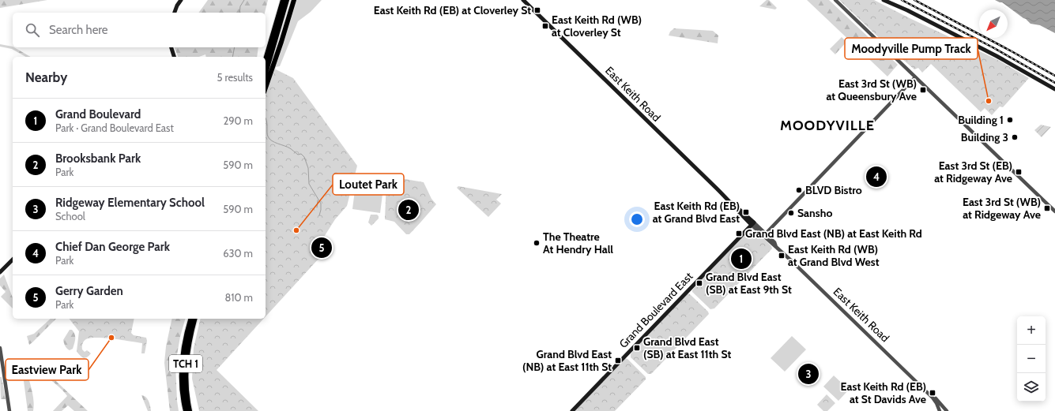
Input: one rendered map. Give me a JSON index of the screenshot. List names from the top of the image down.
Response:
{
  "streets": {
    "highway": ["TCH 1"],
    "main road": ["East Keith Road", "Grand Boulevard East"]
  },
  "crossings": [
    ["East Keith Road", "Grand Boulevard East"]
  ],
  "districts": ["MOODYVILLE"],
  "places": {
    "transit": [
      "East Keith Rd (EB) at Cloverley St",
      "East Keith Rd (WB) at Cloverley St",
      "East 3rd St (WB) at Queensbury Ave",
      "East 3rd St (EB) at Ridgeway Ave",
      "East 3rd St (WB) at Ridgeway Ave",
      "East Keith Rd (EB) at Grand Blvd East",
      "Grand Blvd East (NB) at East Keith Rd",
      "East Keith Rd (WB) at Grand Blvd West",
      "Grand Blvd East (SB) at East 9th St",
      "Grand Blvd East (SB) at East 11th St",
      "Grand Blvd East (NB) at East 11th St",
      "East Keith Rd (EB) at St Davids Ave"
    ],
    "other": [
      "Moodyville Pump Track",
      "Building 1",
      "Building 3",
      "BLVD Bistro",
      "Sansho",
      "Loutet Park",
      "The Theatre At Hendry Hall",
      "Eastview Park"
    ]
  },
  "north": "bottom left",
  "page": {
    "search": "Search here",
    "heading": ["Nearby", "5 results"],
    "list": [
      {
        "mark": "1",
        "name": "Grand Boulevard",
        "note": "Park · Grand Boulevard East",
        "value": "290 m"
      },
      {
        "mark": "2",
        "name": "Brooksbank Park",
        "note": "Park",
        "value": "590 m"
      },
      {
        "mark": "3",
        "name": "Ridgeway Elementary School",
        "note": "School",
        "value": "590 m"
      },
      {
        "mark": "4",
        "name": "Chief Dan George Park",
        "note": "Park",
        "value": "630 m"
      },
      {
        "mark": "5",
        "name": "Gerry Garden",
        "note": "Park",
        "value": "810 m"
      }
    ],
    "pins": [
      "4",
      "2",
      "5",
      "1",
      "3"
    ],
    "map_buttons": ["+", "−"]
  }
}
